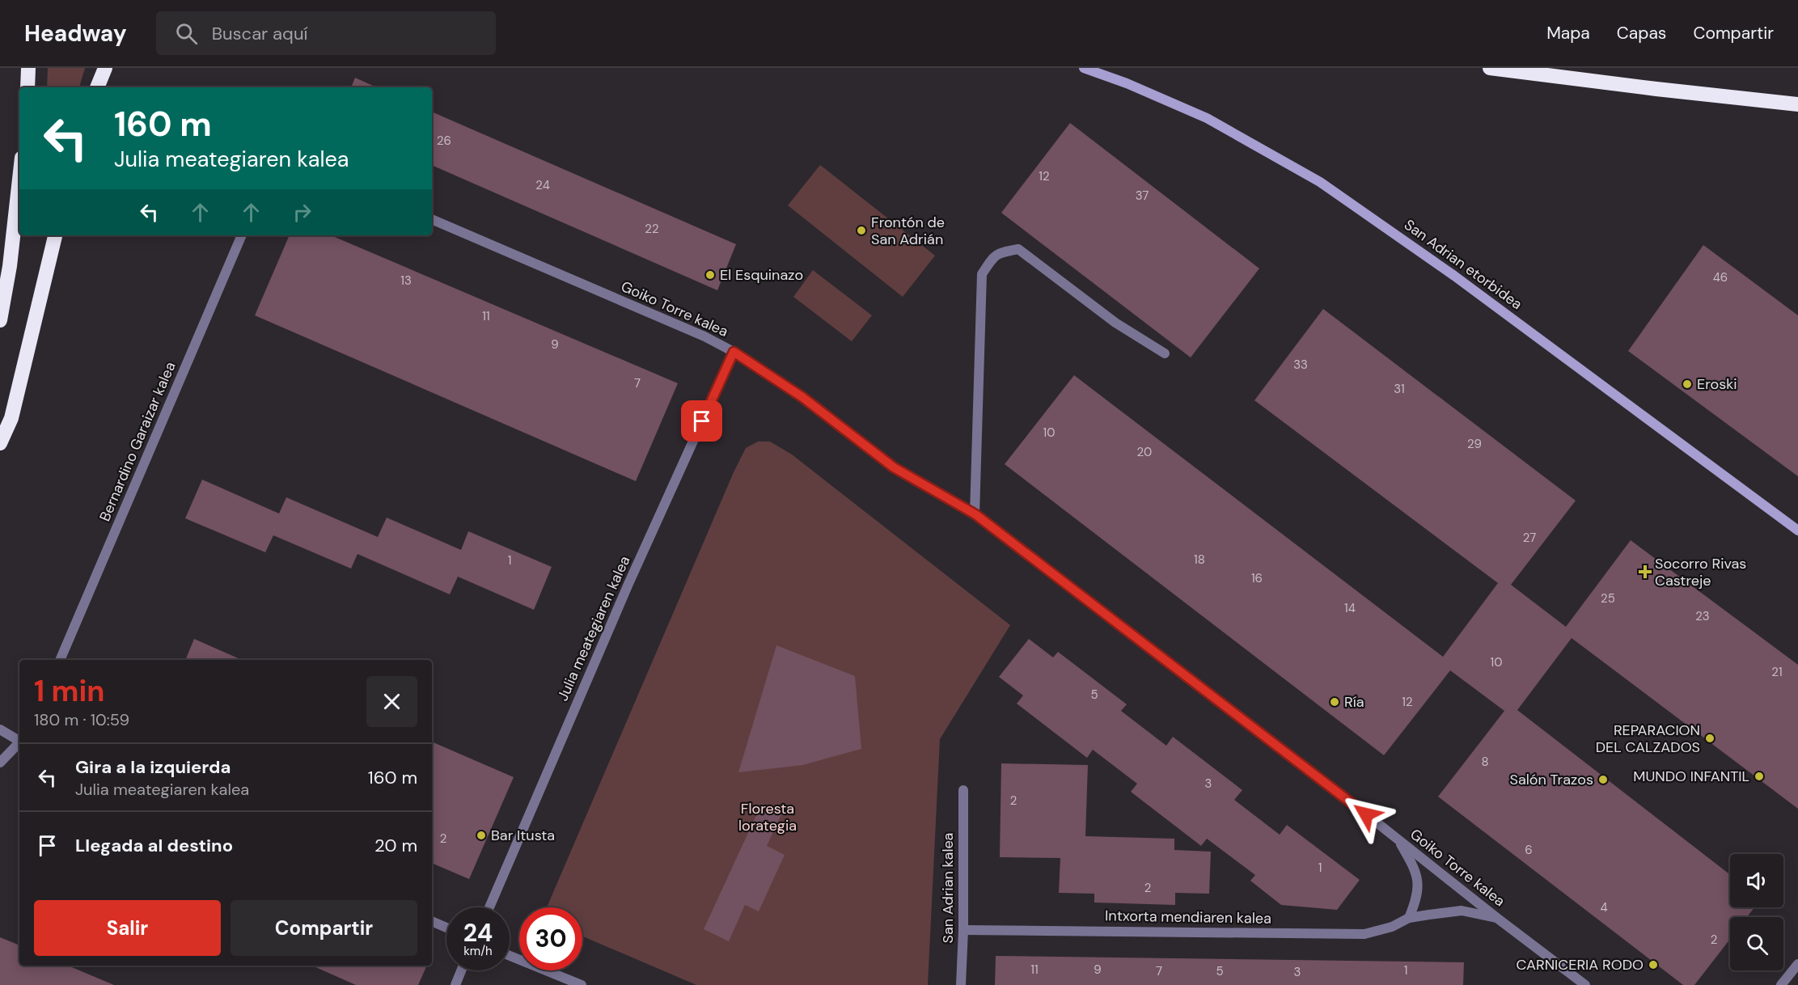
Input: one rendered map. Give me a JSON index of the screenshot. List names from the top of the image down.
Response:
{
  "streets": {
    "street": [
      "San Adrian etorbidea",
      "Goiko Torre kalea",
      "Bernardino Garaizar kalea",
      "Julia meategiaren kalea",
      "San Adrian kalea",
      "Intxorta mendiaren kalea"
    ]
  },
  "crossings": [
    ["Goiko Torre kalea", "Julia meategiaren kalea"],
    ["Goiko Torre kalea", "Intxorta mendiaren kalea"],
    ["San Adrian kalea", "Intxorta mendiaren kalea"]
  ],
  "parks": ["Floresta lorategia"],
  "places": {
    "other": [
      "Frontón de San Adrián",
      "El Esquinazo",
      "Eroski",
      "Ría",
      "REPARACION DEL CALZADOS",
      "MUNDO INFANTIL",
      "Salón Trazos",
      "Bar Itusta",
      "CARNICERIA RODO"
    ],
    "health": ["Socorro Rivas Castreje"]
  },
  "house_numbers": [
    "26",
    "12",
    "24",
    "37",
    "22",
    "46",
    "13",
    "11",
    "9",
    "33",
    "7",
    "31",
    "10",
    "29",
    "20",
    "27",
    "18",
    "1",
    "16",
    "25",
    "14",
    "23",
    "10",
    "21",
    "5",
    "12",
    "8",
    "3",
    "2",
    "2",
    "6",
    "1",
    "2",
    "4",
    "2",
    "11",
    "9",
    "1",
    "7",
    "5",
    "3"
  ],
  "page": {
    "header": "Headway",
    "search": "Buscar aquí",
    "nav": ["Mapa", "Capas", "Compartir"],
    "turn": ["160 m", "Julia meategiaren kalea"],
    "heading": ["1 min", "180 m · 10:59"],
    "list": [
      {
        "name": "Gira a la izquierda",
        "note": "Julia meategiaren kalea",
        "value": "160 m"
      },
      {
        "name": "Llegada al destino",
        "value": "20 m"
      }
    ],
    "buttons": ["Salir", "Compartir"],
    "speed": "24 km/h",
    "limit": "30"
  }
}
